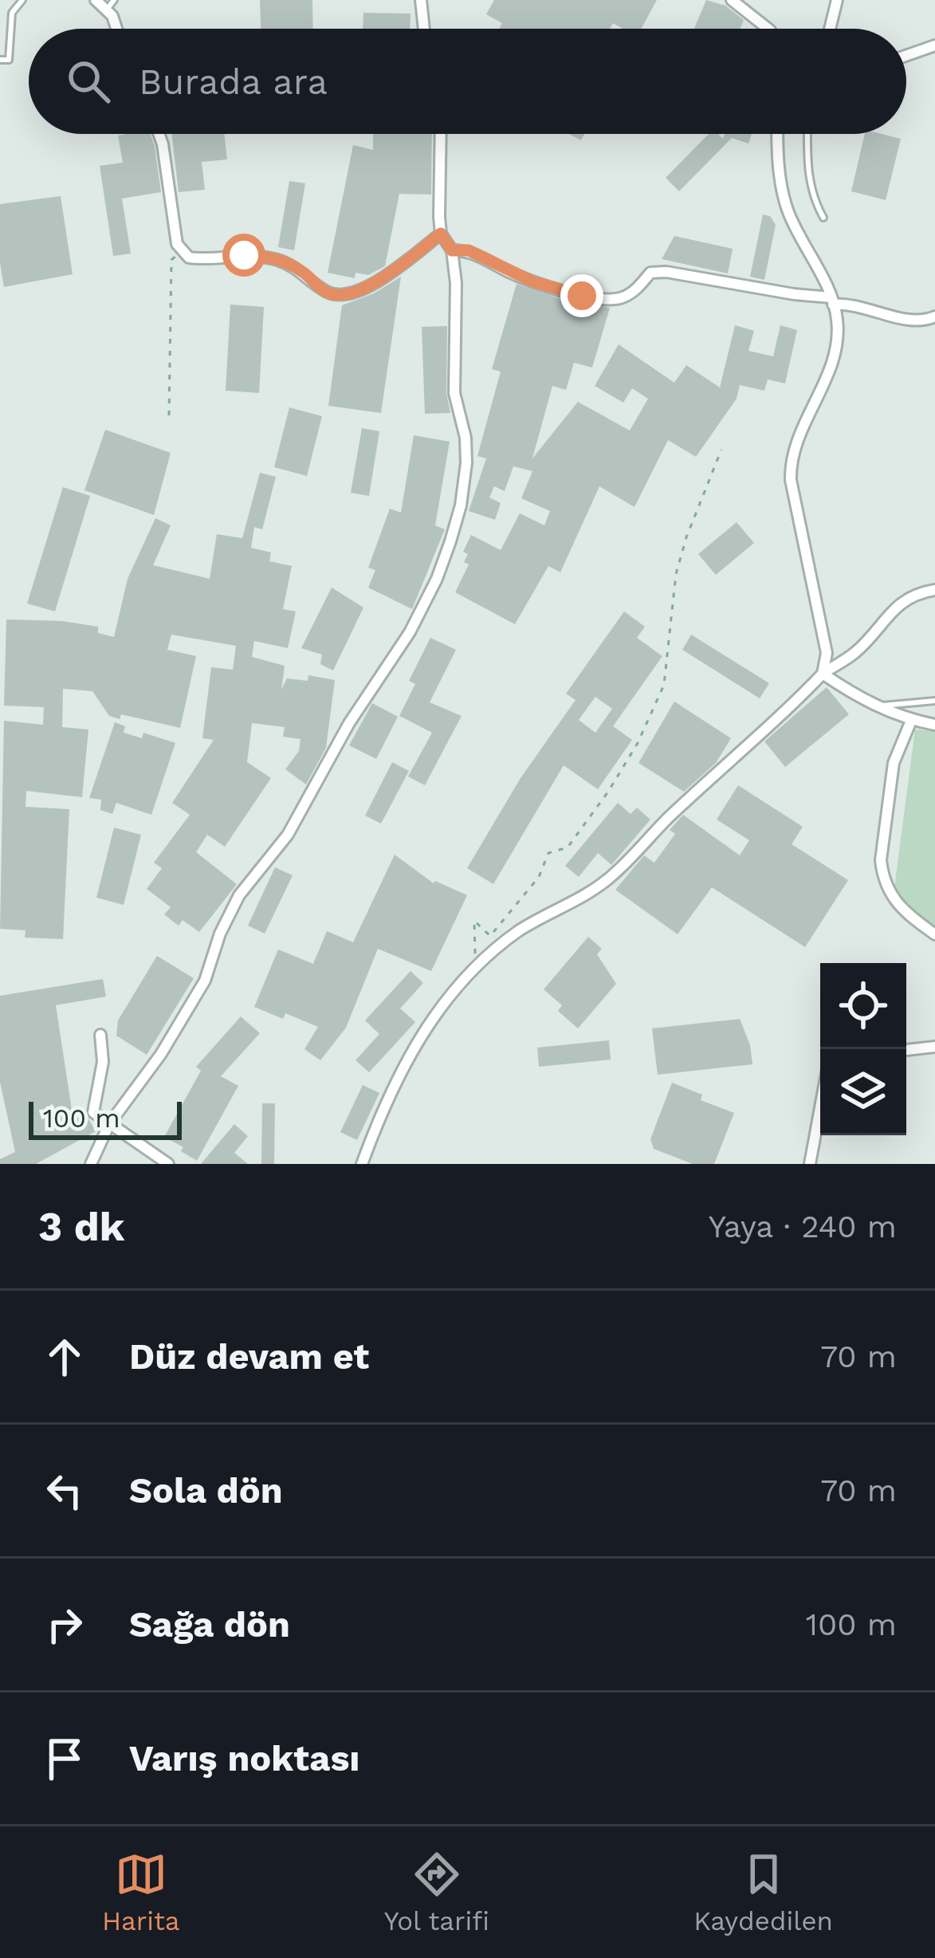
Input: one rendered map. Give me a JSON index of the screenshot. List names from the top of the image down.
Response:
{
  "scale_bar": "100 m",
  "page": {
    "search": "Burada ara",
    "scale": "100 m",
    "heading": ["3 dk", "Yaya · 240 m"],
    "list": [
      ["Düz devam et", "70 m"],
      ["Sola dön", "70 m"],
      ["Sağa dön", "100 m"],
      "Varış noktası"
    ],
    "nav": ["Harita", "Yol tarifi", "Kaydedilen"]
  }
}
